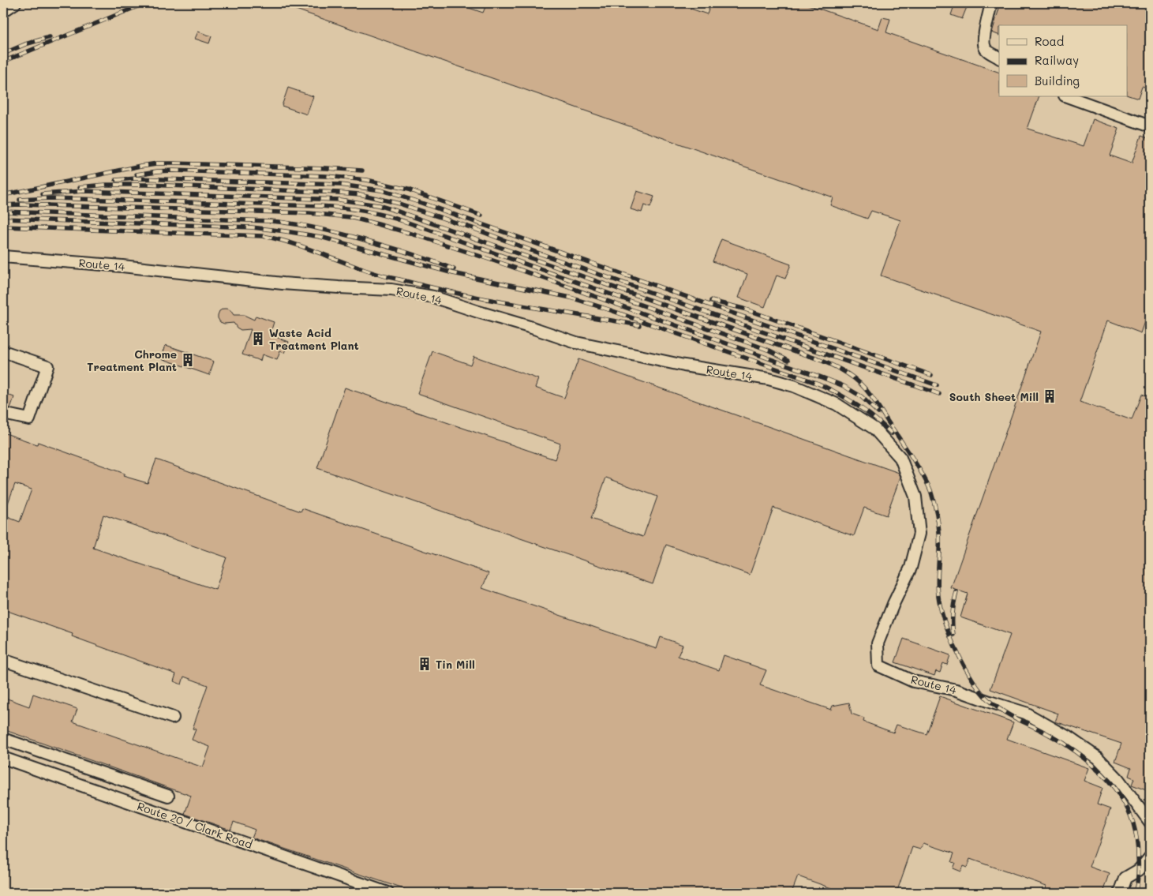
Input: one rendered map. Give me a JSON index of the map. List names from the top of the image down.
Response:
{
  "streets": {
    "street": ["Route 14", "Route 20 / Clark Road"]
  },
  "places": {
    "building": [
      "Waste Acid Treatment Plant",
      "Chrome Treatment Plant",
      "South Sheet Mill",
      "Tin Mill"
    ]
  },
  "legend": ["Road", "Railway", "Building"]
}
